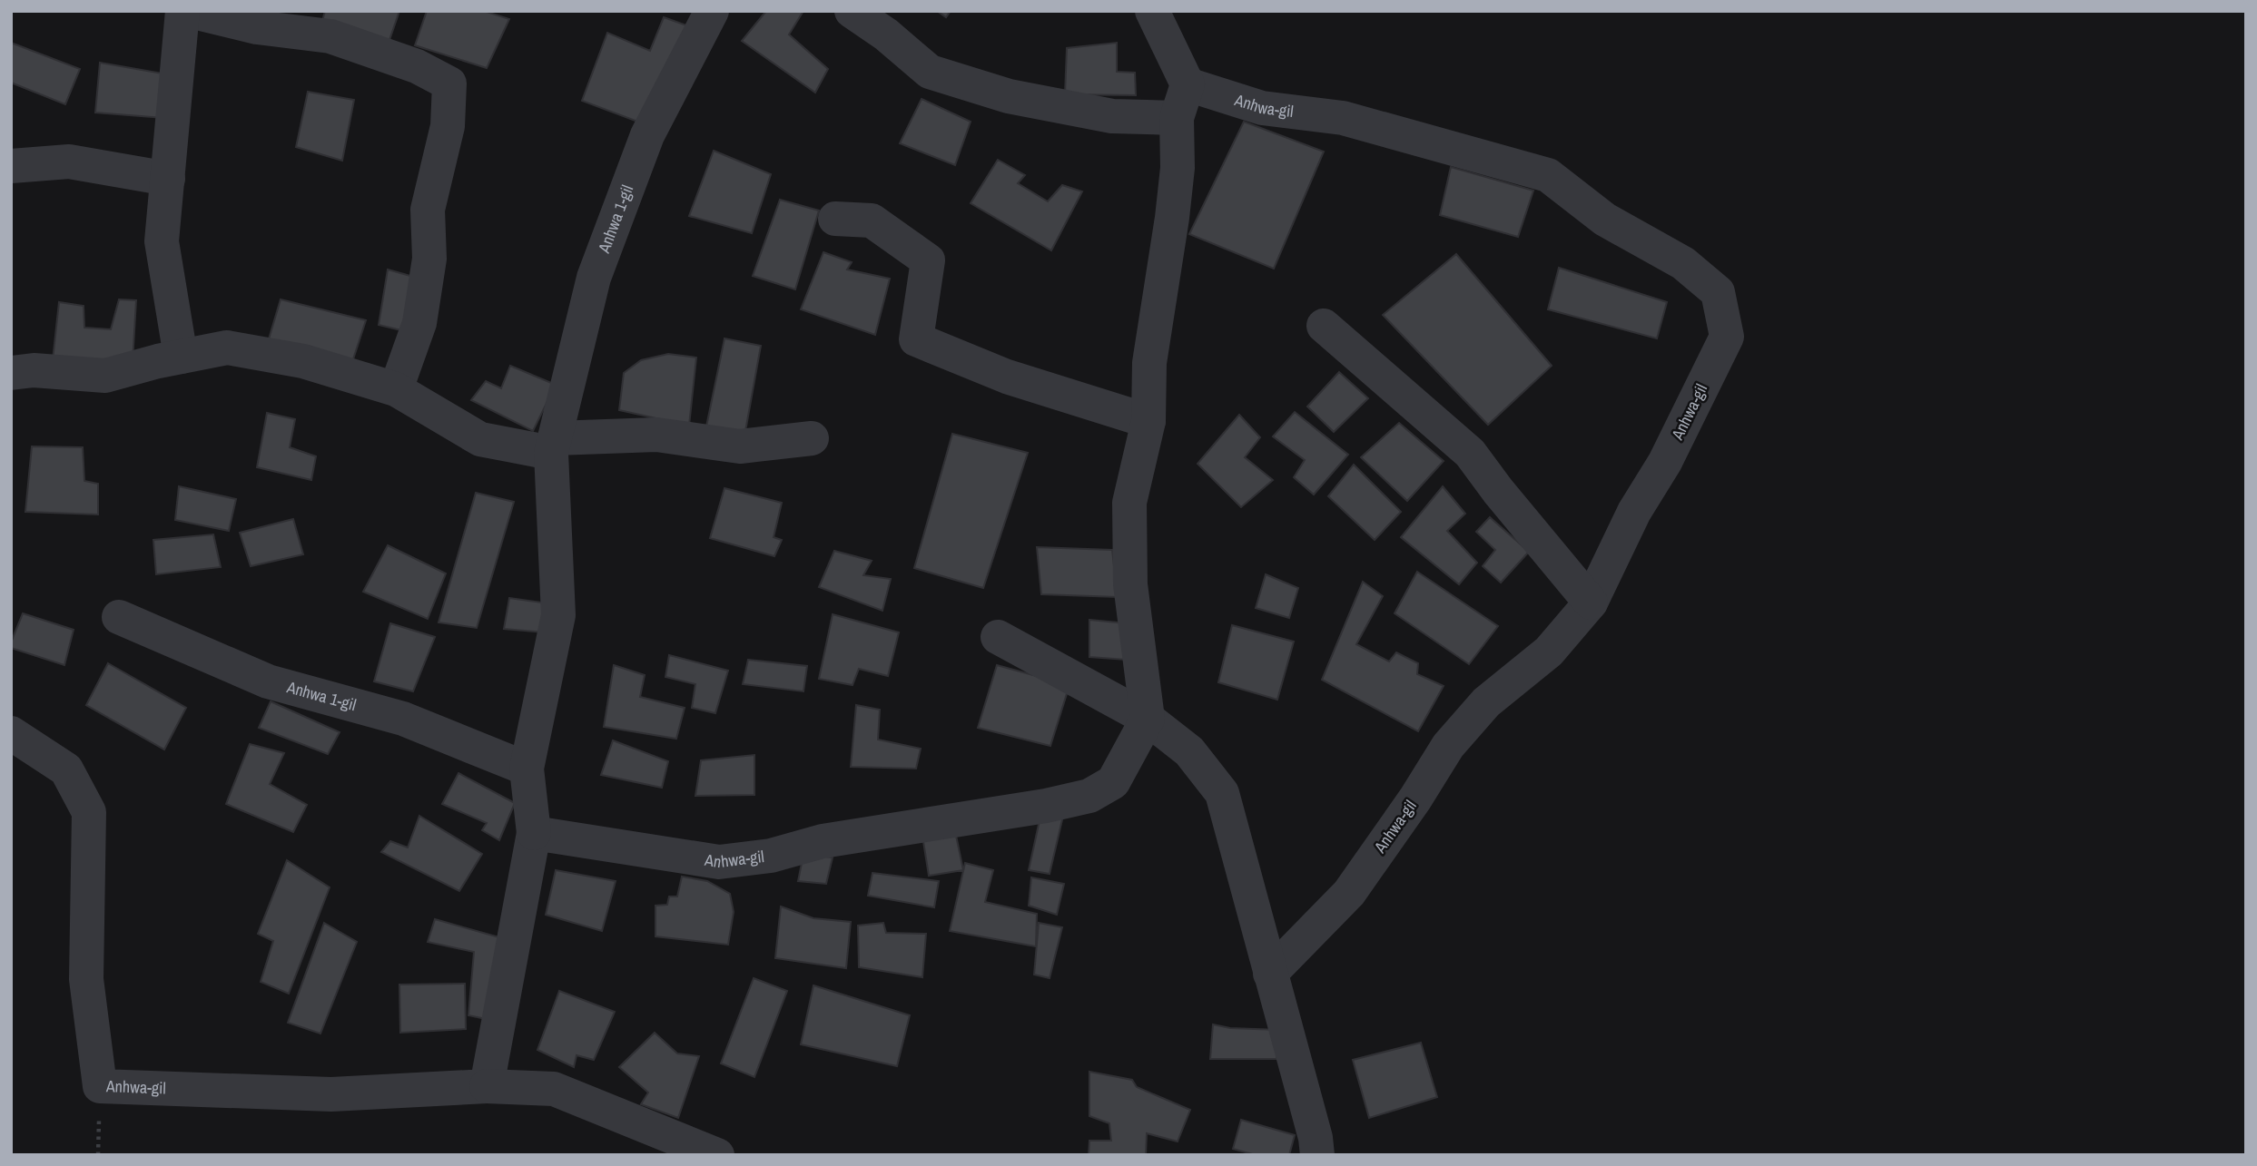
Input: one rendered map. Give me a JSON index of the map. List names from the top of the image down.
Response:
{
  "streets": {
    "street": ["Anhwa-gil", "Anhwa 1-gil"]
  },
  "crossings": [
    ["Anhwa-gil", "Anhwa 1-gil"]
  ]
}
